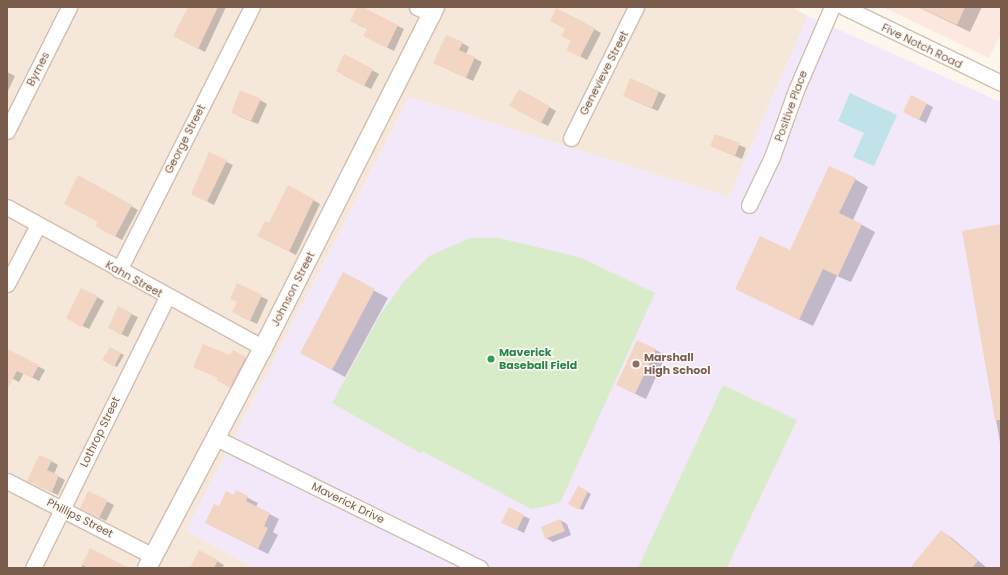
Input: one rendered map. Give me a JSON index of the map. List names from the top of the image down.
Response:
{
  "streets": {
    "street": [
      "Five Notch Road",
      "Byrnes",
      "Genevieve Street",
      "Positive Place",
      "George Street",
      "Kahn Street",
      "Johnson Street",
      "Lothrop Street",
      "Maverick Drive",
      "Phillips Street"
    ]
  },
  "crossings": [
    ["George Street", "Kahn Street"],
    ["Kahn Street", "Johnson Street"],
    ["Kahn Street", "Lothrop Street"],
    ["Johnson Street", "Maverick Drive"],
    ["Johnson Street", "Phillips Street"],
    ["Lothrop Street", "Phillips Street"]
  ],
  "places": ["Maverick Baseball Field", "Marshall High School"]
}
